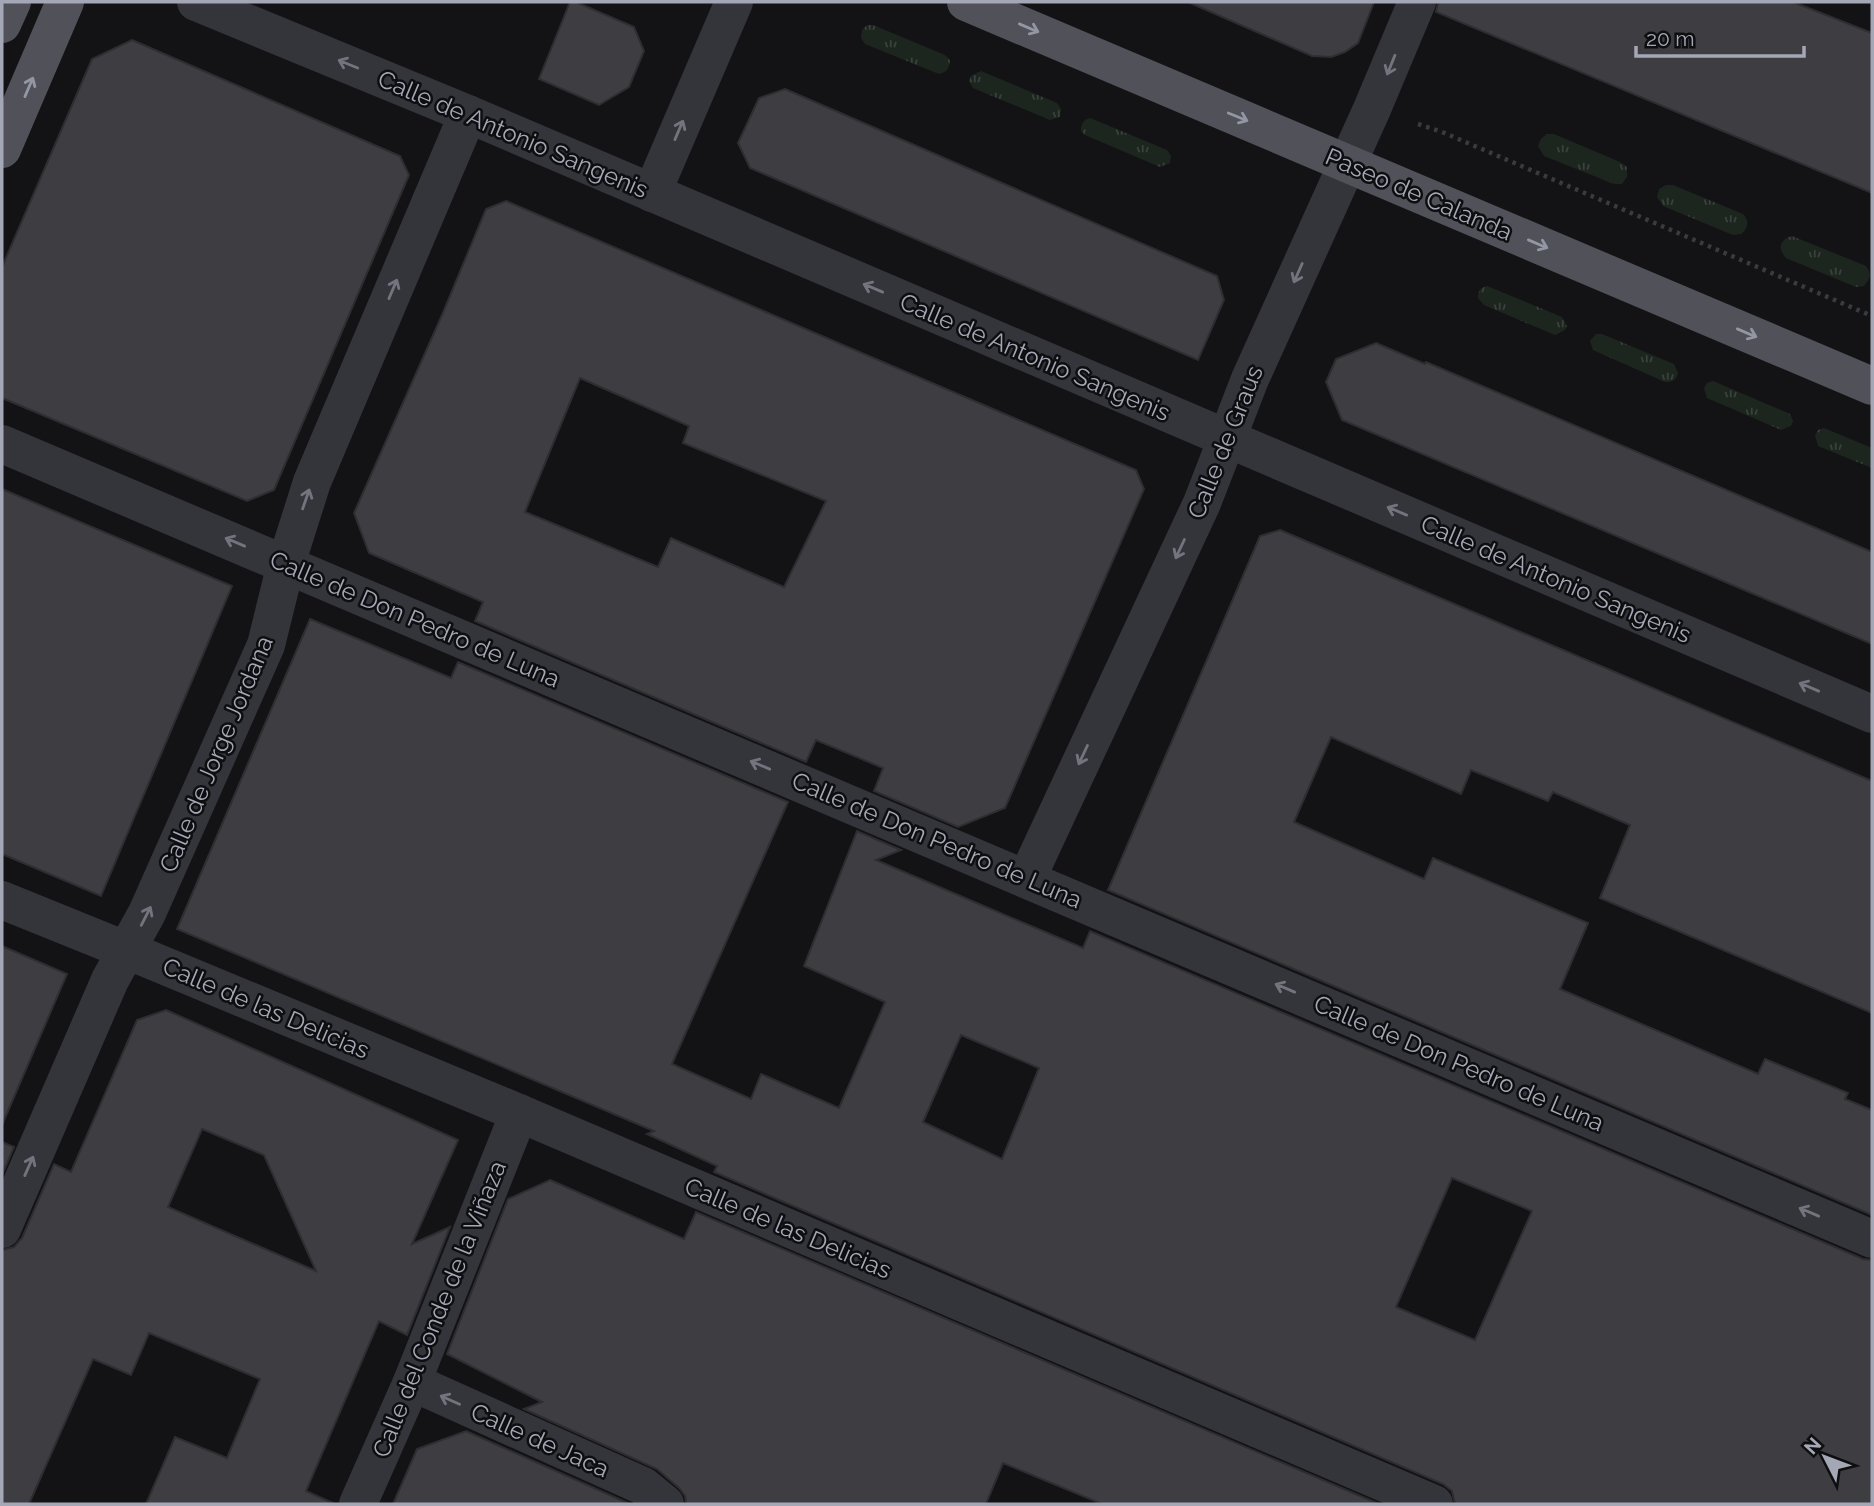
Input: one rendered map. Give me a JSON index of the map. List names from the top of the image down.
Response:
{
  "streets": {
    "main road": ["Paseo de Calanda"],
    "street": [
      "Calle de Antonio Sangenis",
      "Calle de Graus",
      "Calle de Don Pedro de Luna",
      "Calle de Jorge Jordana",
      "Calle de las Delicias",
      "Calle del Conde de la Viñaza",
      "Calle de Jaca"
    ]
  },
  "crossings": [
    ["Calle de Antonio Sangenis", "Calle de Graus"],
    ["Calle de Antonio Sangenis", "Calle de Jorge Jordana"],
    ["Paseo de Calanda", "Calle de Graus"],
    ["Calle de Graus", "Calle de Don Pedro de Luna"],
    ["Calle de Don Pedro de Luna", "Calle de Jorge Jordana"],
    ["Calle de las Delicias", "Calle del Conde de la Viñaza"],
    ["Calle del Conde de la Viñaza", "Calle de Jaca"]
  ],
  "one_way": [
    "Calle de Antonio Sangenis",
    "Paseo de Calanda",
    "Calle de Graus",
    "Calle de Don Pedro de Luna",
    "Calle de Jorge Jordana",
    "Calle de Jaca"
  ],
  "scale_bar": "20 m",
  "north": "top left"
}
